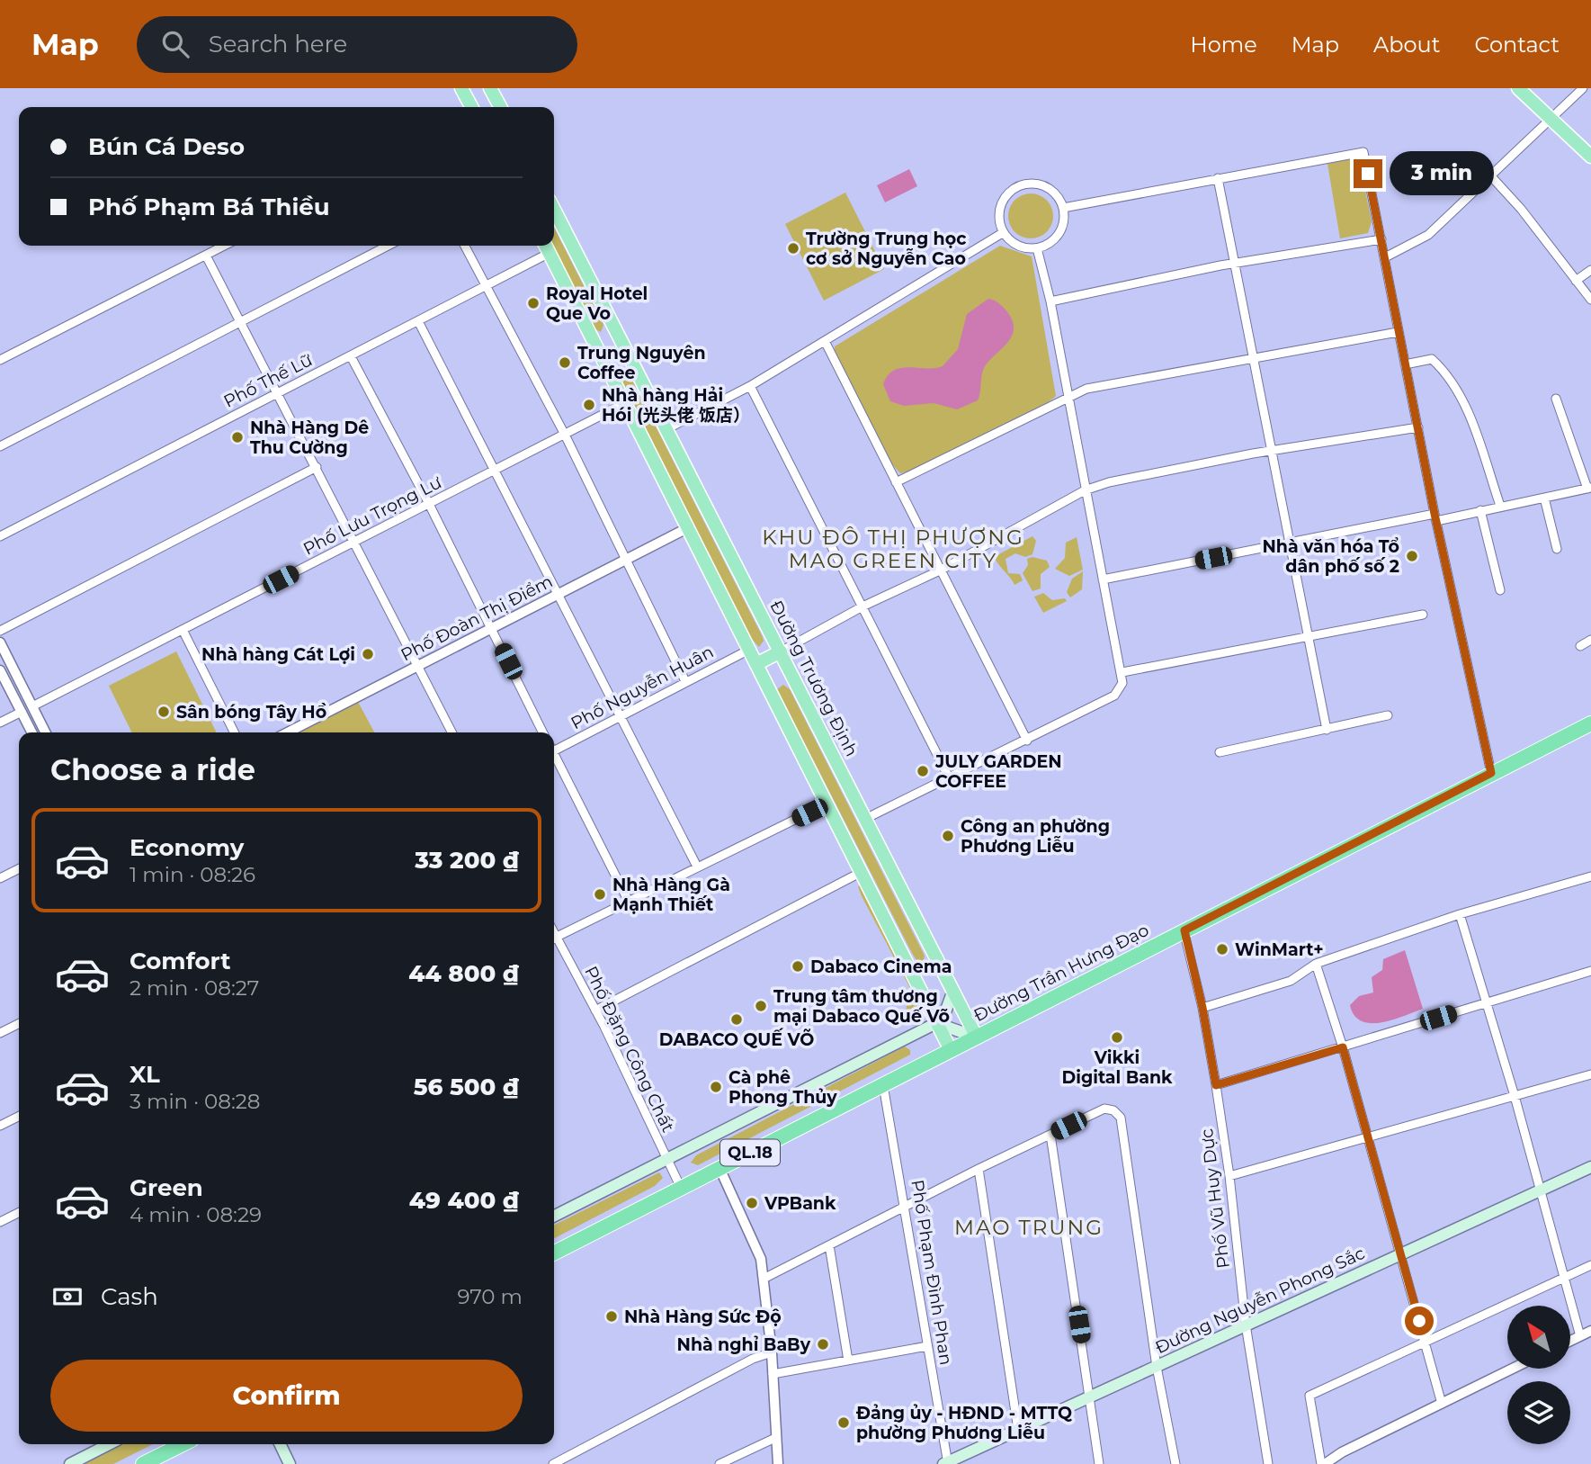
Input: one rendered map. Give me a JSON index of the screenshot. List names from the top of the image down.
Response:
{
  "streets": {
    "highway": ["Đường Trần Hưng Đạo", "QL.18"],
    "main road": ["Đường Trương Định", "Đường Nguyễn Phong Sắc"],
    "street": [
      "Phố Thế Lữ",
      "Phố Lưu Trọng Lư",
      "Phố Đoàn Thị Điểm",
      "Phố Nguyễn Huân",
      "Phố Đặng Công Chất",
      "Phố Vũ Huy Dực",
      "Phố Phạm Đình Phan"
    ]
  },
  "crossings": [
    ["Đường Trương Định", "Đường Trần Hưng Đạo"],
    ["Đường Trần Hưng Đạo", "Phố Đặng Công Chất"],
    ["Đường Trần Hưng Đạo", "Phố Vũ Huy Dực"],
    ["Đường Trần Hưng Đạo", "Phố Phạm Đình Phan"],
    ["Phố Vũ Huy Dực", "Đường Nguyễn Phong Sắc"],
    ["Phố Phạm Đình Phan", "Đường Nguyễn Phong Sắc"]
  ],
  "districts": ["KHU ĐÔ THỊ PHƯỢNG MAO GREEN CITY", "MAO TRUNG"],
  "places": [
    "Trường Trung học cơ sở Nguyễn Cao",
    "Royal Hotel Que Vo",
    "Trung Nguyên Coffee",
    "Nhà hàng Hải Hói (光头佬 饭店）",
    "Nhà Hàng Dê Thu Cường",
    "Nhà văn hóa Tổ dân phố số 2",
    "Nhà hàng Cát Lợi",
    "Sân bóng Tây Hồ",
    "JULY GARDEN COFFEE",
    "Công an phường Phương Liễu",
    "Nhà Hàng Gà Mạnh Thiết",
    "WinMart+",
    "Dabaco Cinema",
    "Trung tâm thương mại Dabaco Quế Võ",
    "DABACO QUẾ VÕ",
    "Vikki Digital Bank",
    "Cà phê Phong Thủy",
    "VPBank",
    "Nhà Hàng Sức Độ",
    "Nhà nghỉ BaBy",
    "Đảng ủy - HĐND - MTTQ phường Phương Liễu"
  ],
  "north": "top left",
  "page": {
    "header": "Map",
    "search": "Search here",
    "nav": [
      "Home",
      "Map",
      "About",
      "Contact"
    ],
    "banner": ["Bún Cá Deso", "Phố Phạm Bá Thiều"],
    "bubble": "3 min",
    "heading": "Choose a ride",
    "list": [
      {
        "name": "Economy",
        "note": "1 min · 08:26",
        "value": "33 200 ₫"
      },
      {
        "name": "Comfort",
        "note": "2 min · 08:27",
        "value": "44 800 ₫"
      },
      {
        "name": "XL",
        "note": "3 min · 08:28",
        "value": "56 500 ₫"
      },
      {
        "name": "Green",
        "note": "4 min · 08:29",
        "value": "49 400 ₫"
      }
    ],
    "pay": ["Cash", "970 m"],
    "buttons": "Confirm"
  }
}
